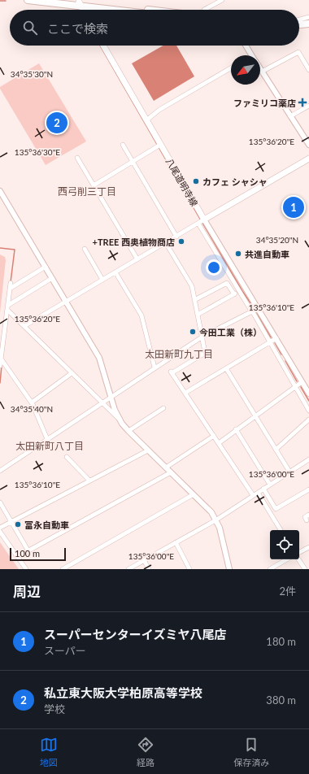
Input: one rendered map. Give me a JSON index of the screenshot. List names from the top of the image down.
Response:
{
  "streets": {
    "main road": ["八尾道明寺線"]
  },
  "districts": ["西弓削三丁目", "太田新町九丁目", "太田新町八丁目"],
  "places": {
    "health": ["ファミリコ薬店"],
    "other": [
      "カフェ シャシャ",
      "+TREE 西奥植物商店",
      "共進自動車",
      "今田工業（株）",
      "富永自動車"
    ]
  },
  "scale_bar": "100 m",
  "north": "bottom left",
  "page": {
    "search": "ここで検索",
    "pins": ["2", "1"],
    "scale": "100 m",
    "heading": ["周辺", "2件"],
    "list": [
      {
        "mark": "1",
        "name": "スーパーセンターイズミヤ八尾店",
        "note": "スーパー",
        "value": "180 m"
      },
      {
        "mark": "2",
        "name": "私立東大阪大学柏原高等学校",
        "note": "学校",
        "value": "380 m"
      }
    ],
    "nav": ["地図", "経路", "保存済み"]
  },
  "coordinates": [
    "34°35'30\"N",
    "135°36'20\"E",
    "135°36'30\"E",
    "34°35'20\"N",
    "135°36'10\"E",
    "34°35'40\"N",
    "135°36'00\"E"
  ]
}
